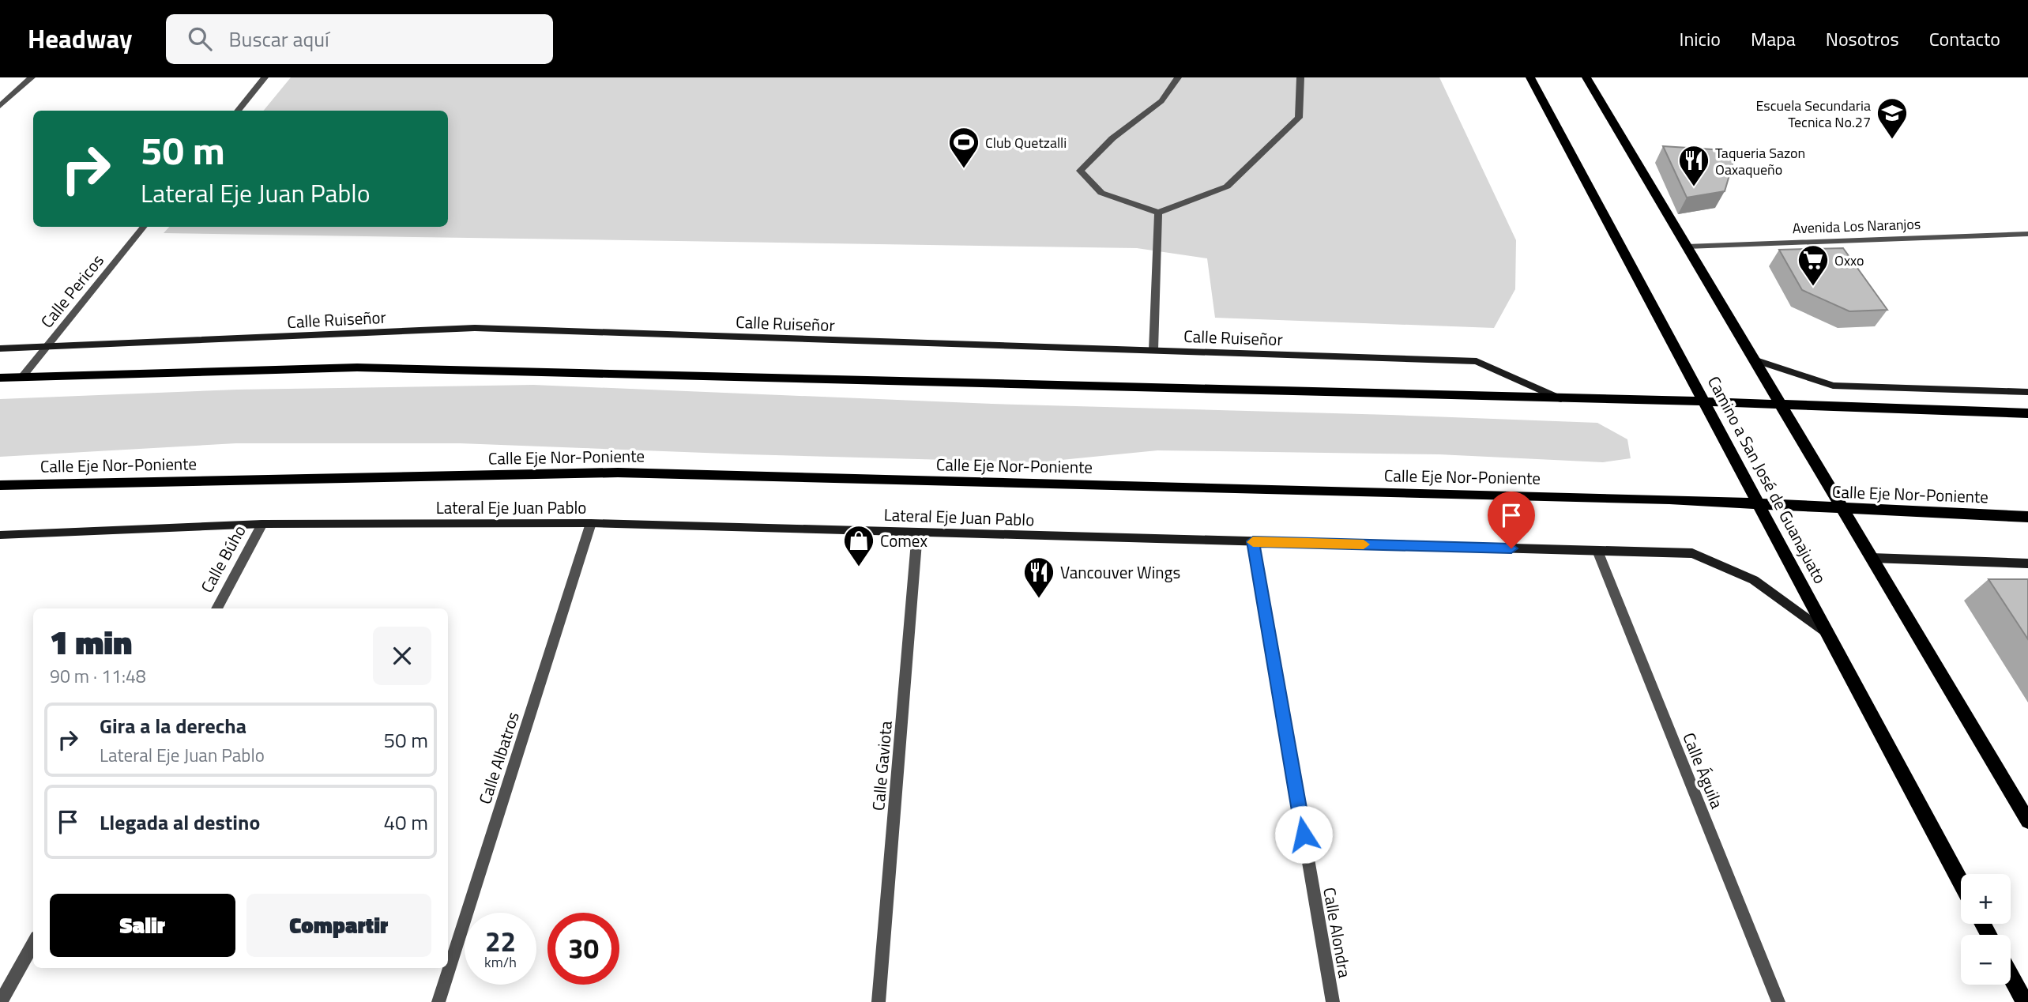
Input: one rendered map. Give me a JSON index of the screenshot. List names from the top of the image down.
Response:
{
  "streets": {
    "main road": ["Calle Eje Nor-Poniente", "Camino a San José de Guanajuato"],
    "street": [
      "Avenida Los Naranjos",
      "Calle Pericos",
      "Calle Ruiseñor",
      "Lateral Eje Juan Pablo",
      "Calle Búho",
      "Calle Albatros",
      "Calle Gaviota",
      "Calle Águila",
      "Calle Alondra"
    ]
  },
  "crossings": [
    ["Calle Pericos", "Calle Ruiseñor"],
    ["Calle Eje Nor-Poniente", "Camino a San José de Guanajuato"],
    ["Camino a San José de Guanajuato", "Lateral Eje Juan Pablo"],
    ["Lateral Eje Juan Pablo", "Calle Búho"],
    ["Lateral Eje Juan Pablo", "Calle Albatros"],
    ["Lateral Eje Juan Pablo", "Calle Gaviota"],
    ["Lateral Eje Juan Pablo", "Calle Águila"],
    ["Lateral Eje Juan Pablo", "Calle Alondra"]
  ],
  "places": {
    "school or university": ["Escuela Secundaria Tecnica No.27"],
    "sports": ["Club Quetzalli"],
    "restaurant": ["Taqueria Sazon Oaxaqueño", "Vancouver Wings"],
    "supermarket": ["Oxxo"],
    "shop": ["Comex"]
  },
  "page": {
    "header": "Headway",
    "search": "Buscar aquí",
    "nav": [
      "Inicio",
      "Mapa",
      "Nosotros",
      "Contacto"
    ],
    "turn": ["50 m", "Lateral Eje Juan Pablo"],
    "heading": ["1 min", "90 m · 11:48"],
    "list": [
      {
        "name": "Gira a la derecha",
        "note": "Lateral Eje Juan Pablo",
        "value": "50 m"
      },
      {
        "name": "Llegada al destino",
        "value": "40 m"
      }
    ],
    "map_buttons": ["+", "−"],
    "buttons": ["Salir", "Compartir"],
    "speed": "22 km/h",
    "limit": "30"
  }
}
